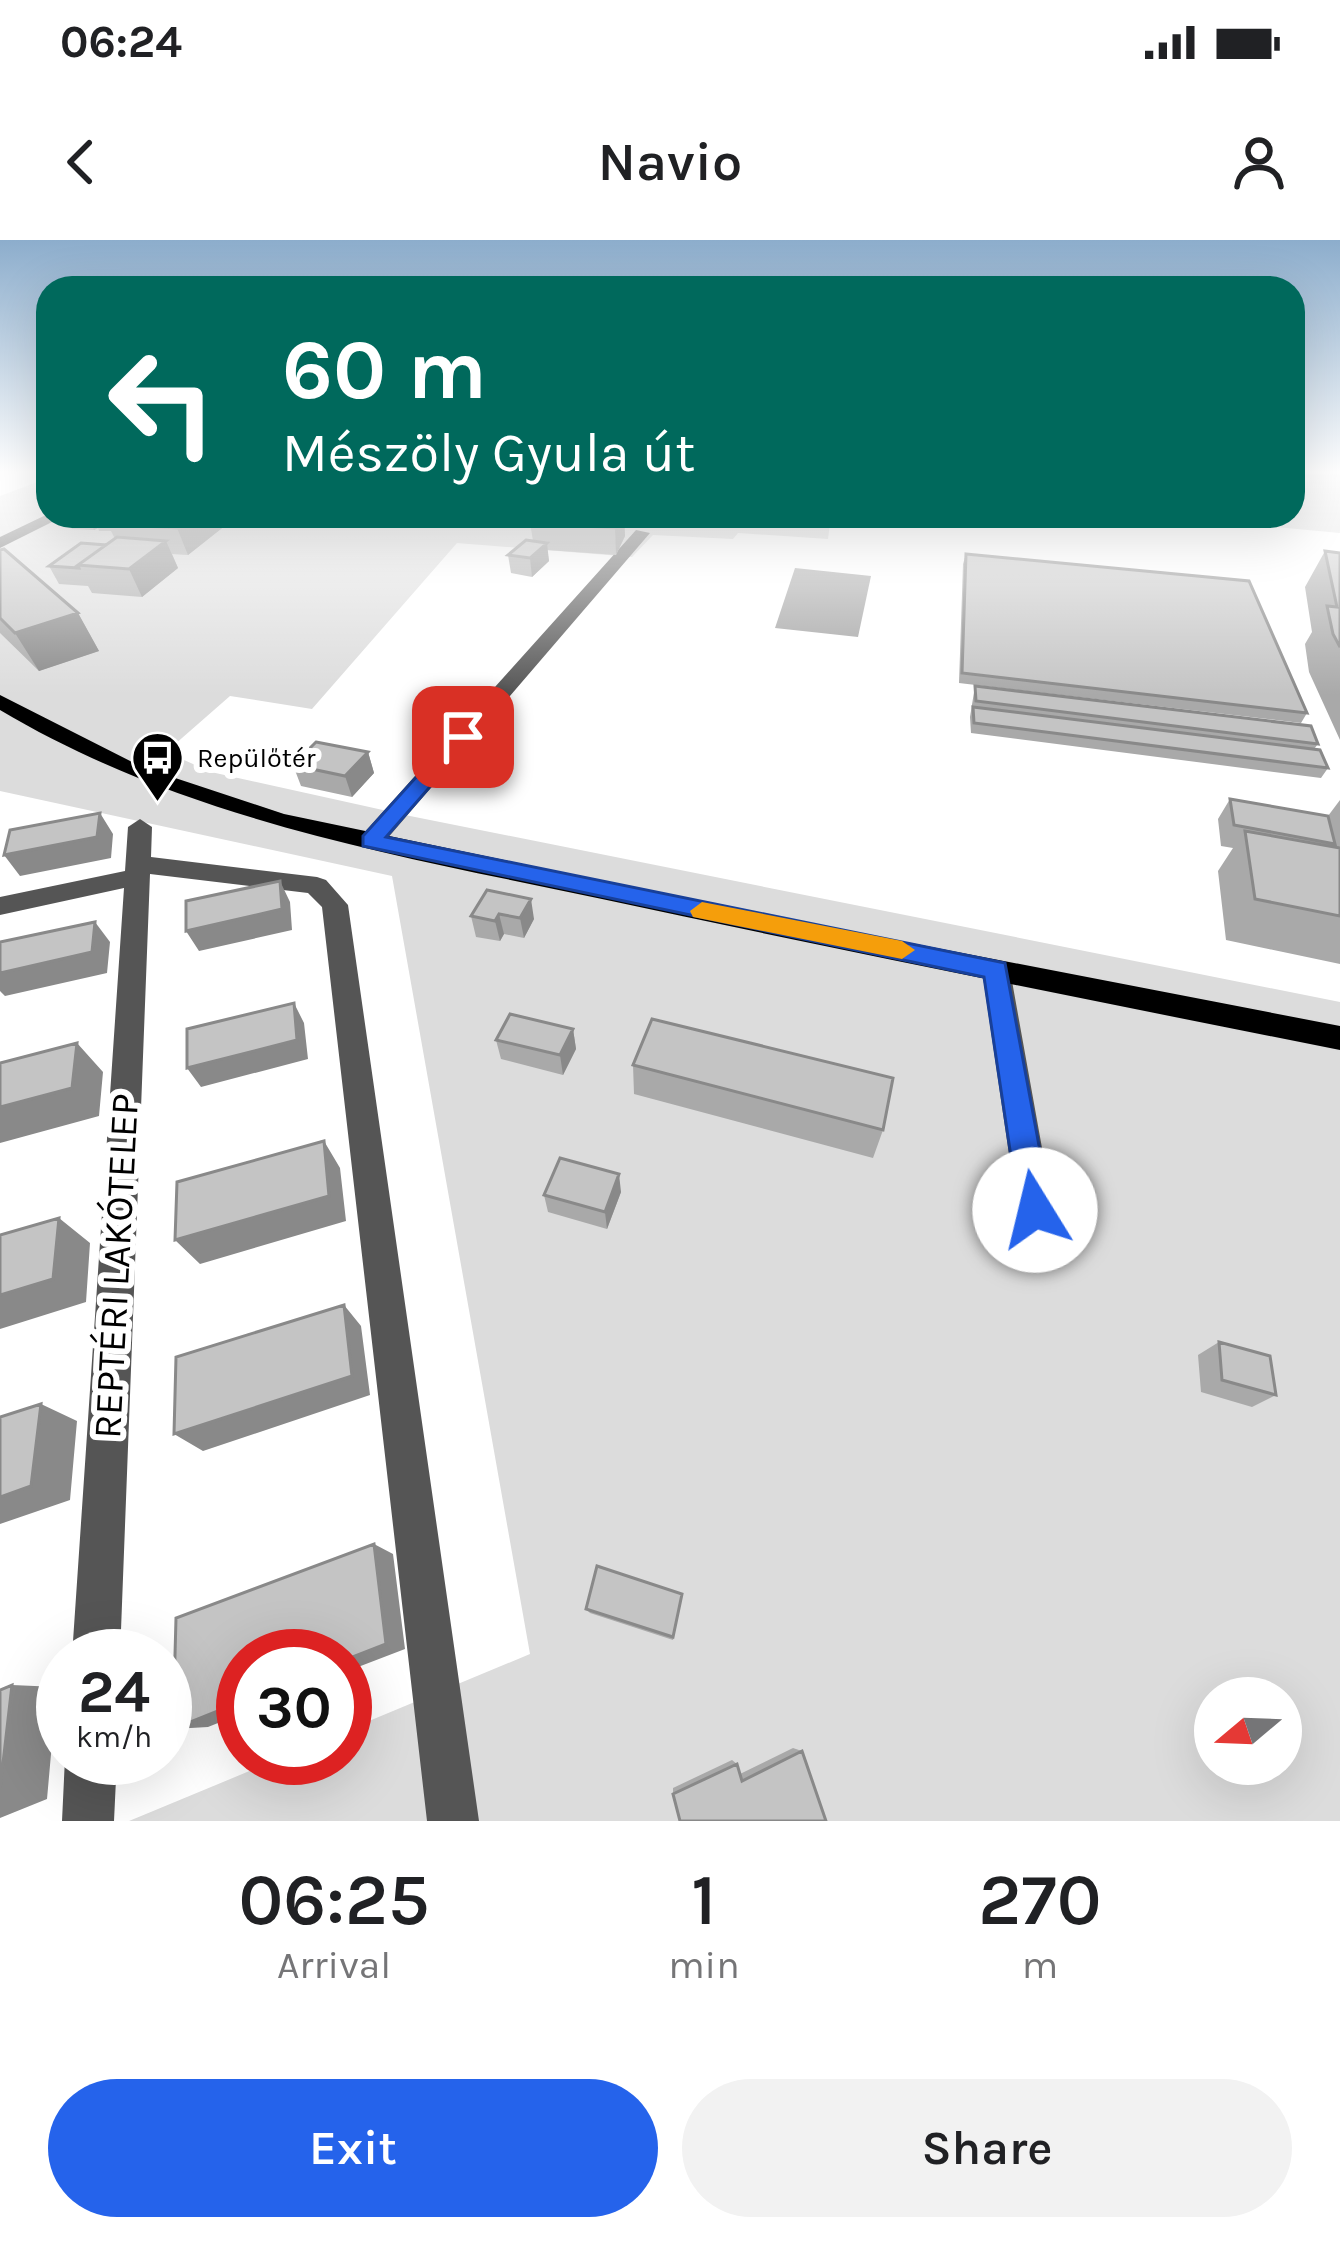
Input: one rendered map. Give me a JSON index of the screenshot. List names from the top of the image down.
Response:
{
  "streets": {
    "street": ["REPTÉRI LAKÓTELEP"]
  },
  "places": {
    "bus stop": ["Repülőtér"]
  },
  "north": "left",
  "page": {
    "status": "06:24",
    "header": "Navio",
    "turn": ["60 m", "Mészöly Gyula út"],
    "speed": "24 km/h",
    "limit": "30",
    "eta": [
      "06:25",
      "Arrival",
      "1",
      "min",
      "270",
      "m"
    ],
    "buttons": ["Exit", "Share"]
  }
}
